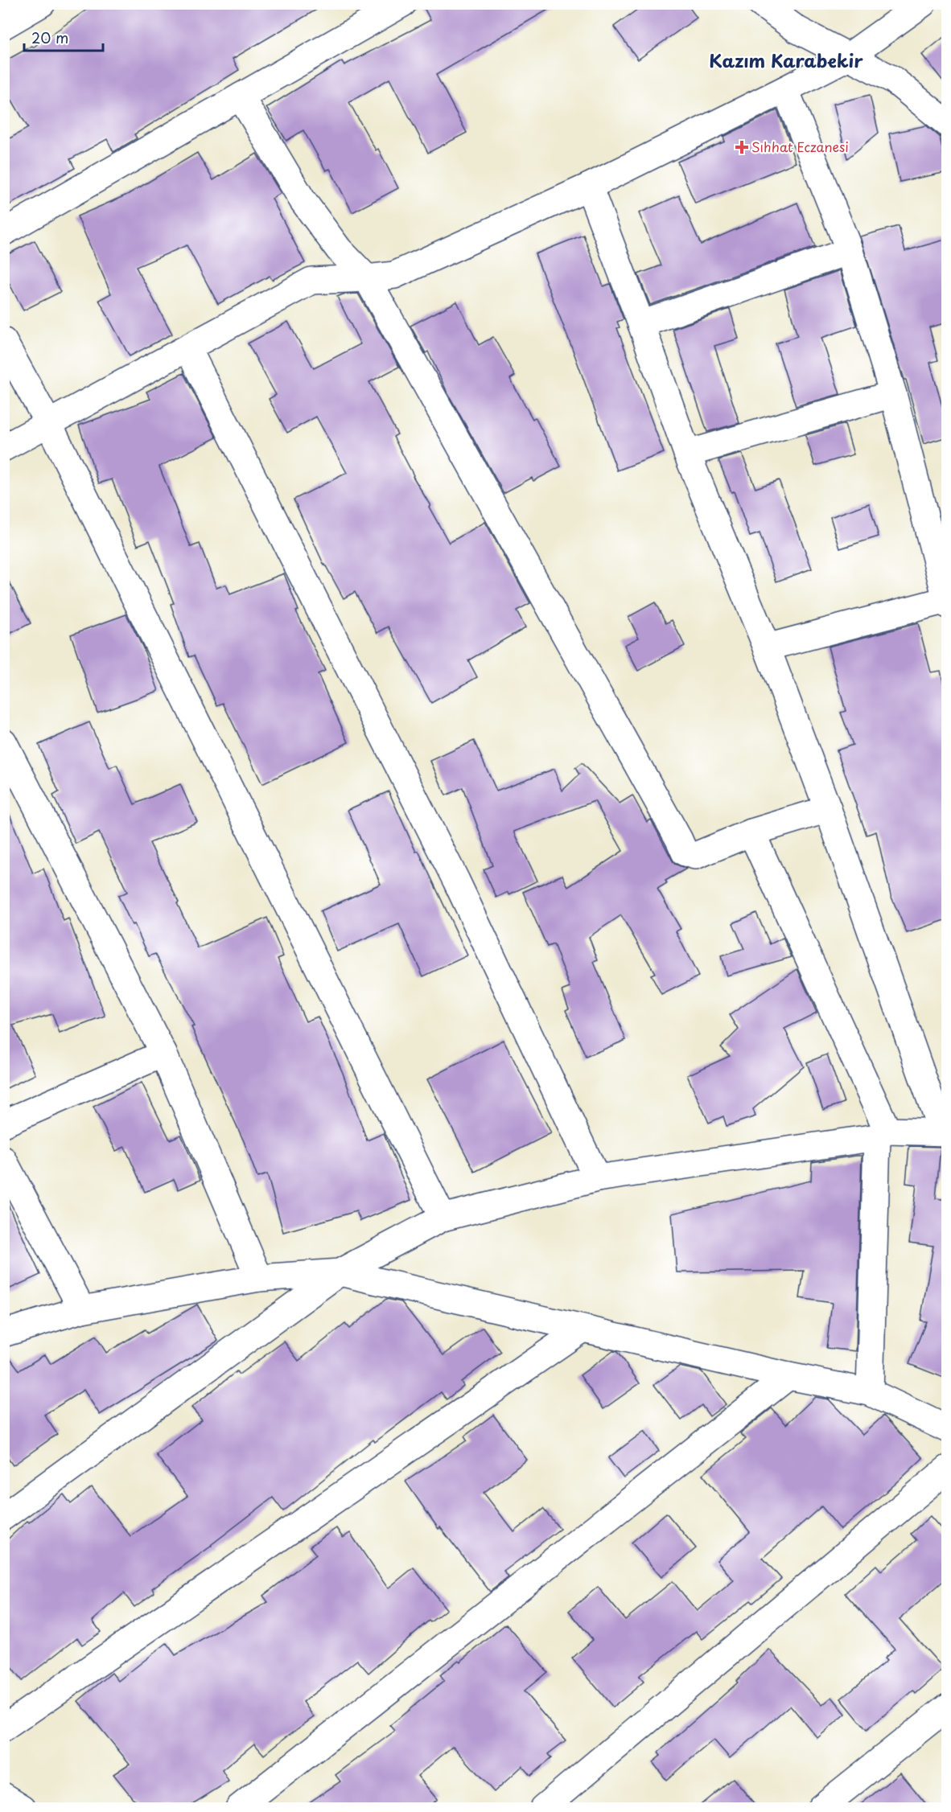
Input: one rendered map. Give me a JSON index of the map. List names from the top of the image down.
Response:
{
  "districts": ["Kazım Karabekir"],
  "places": {
    "health": ["Sıhhat Eczanesi"]
  },
  "scale_bar": "20 m"
}
